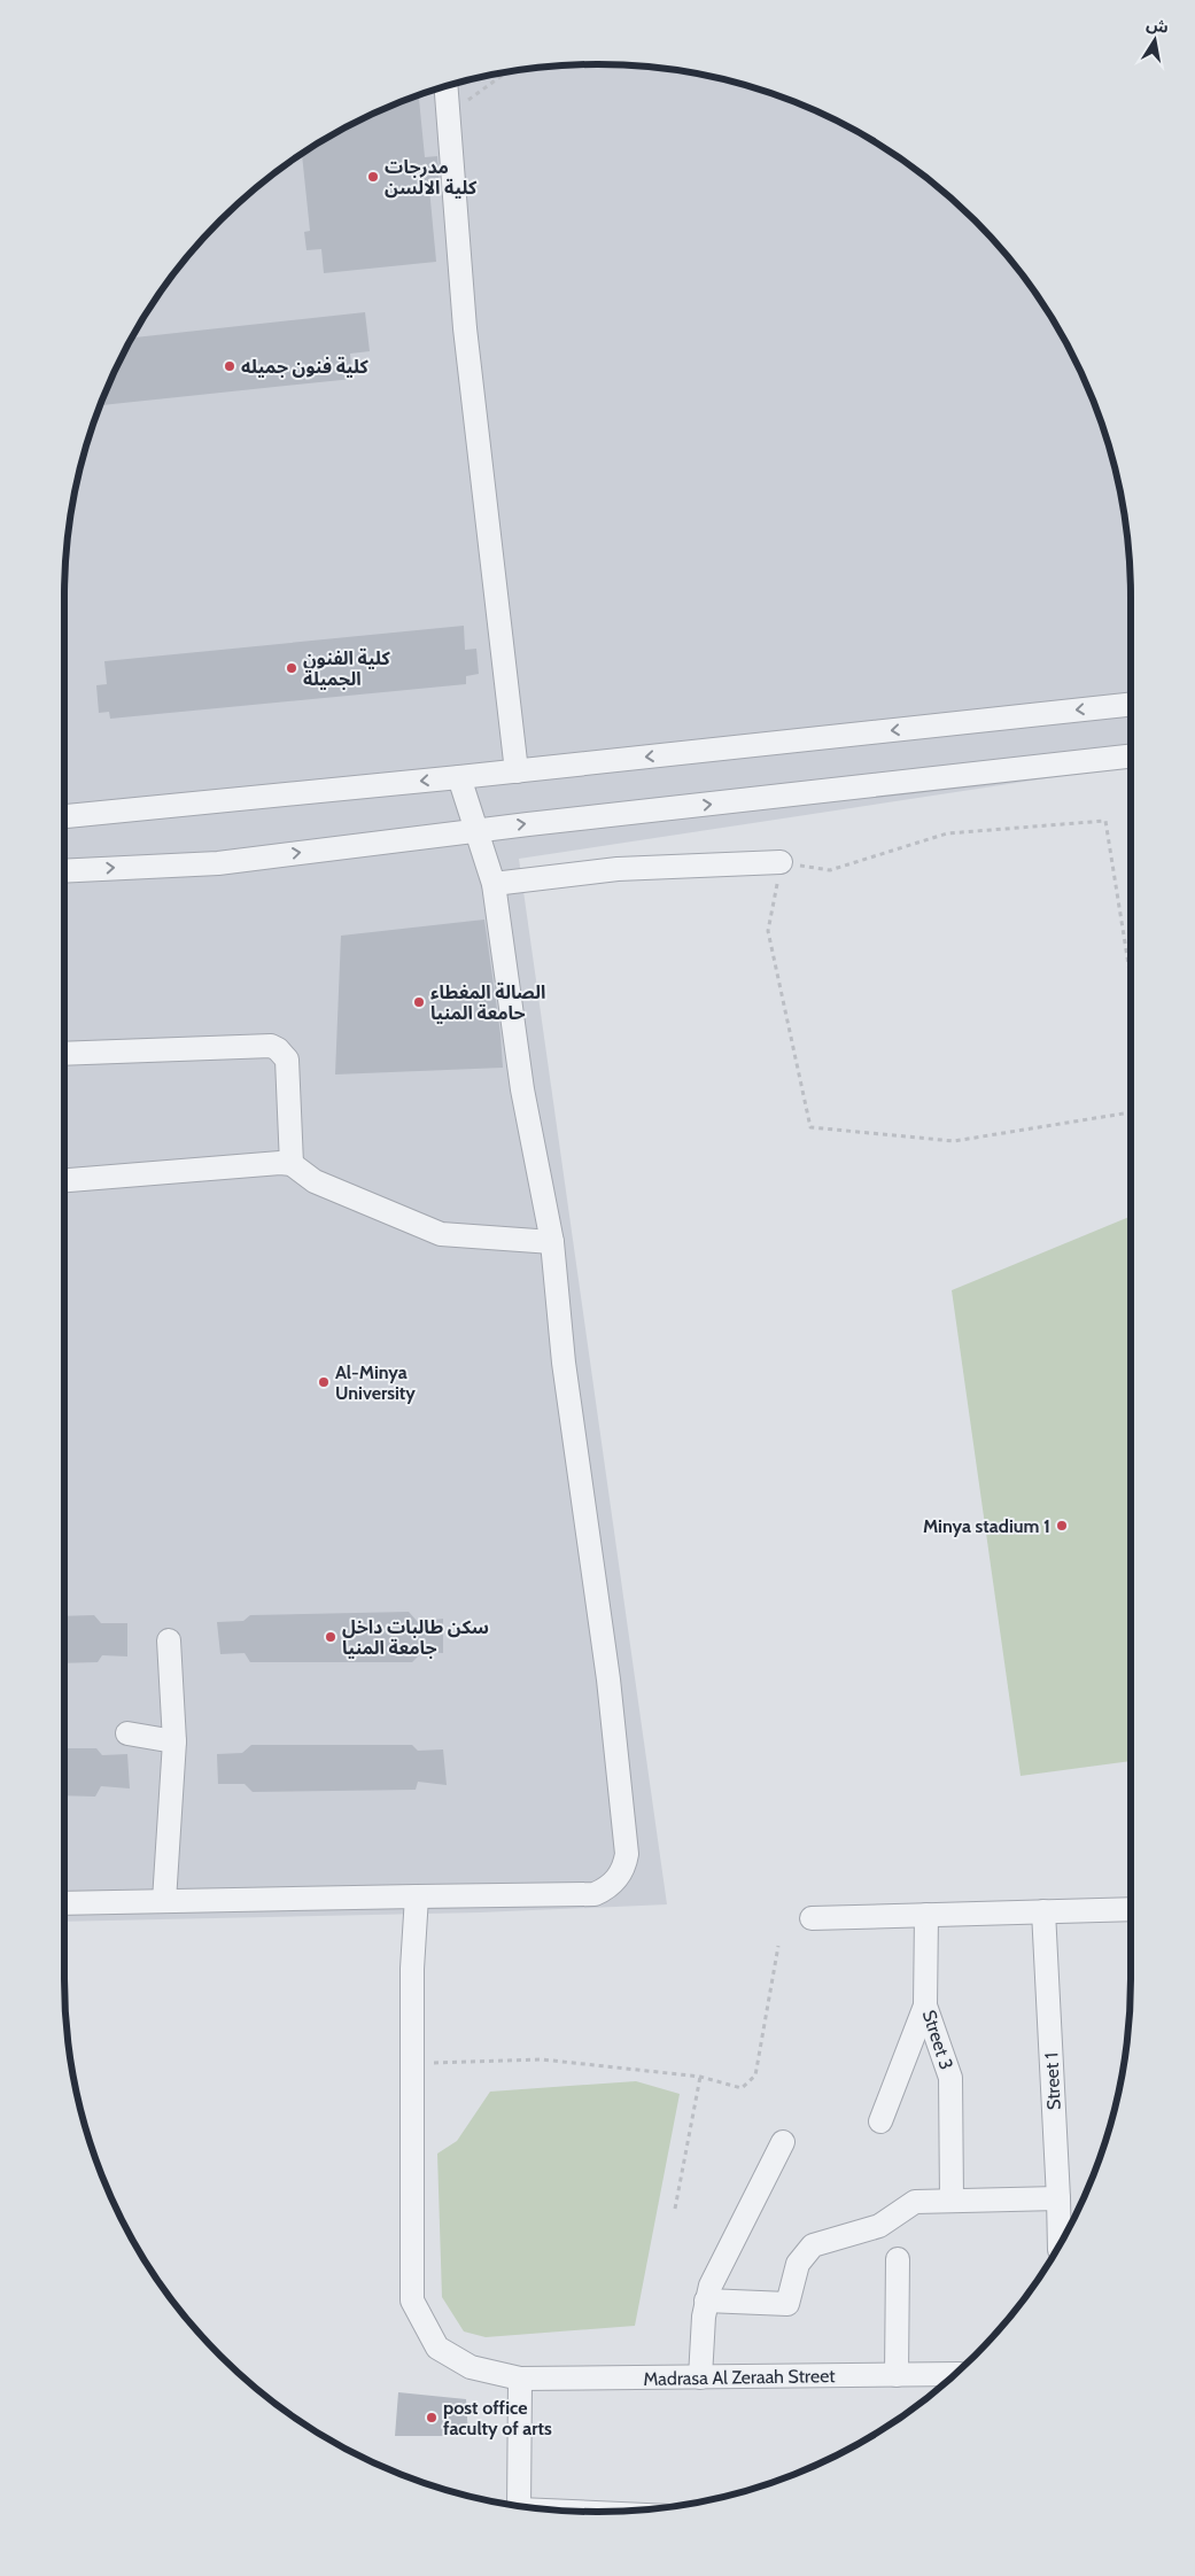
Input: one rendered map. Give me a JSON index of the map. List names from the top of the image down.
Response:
{
  "streets": {
    "street": ["Street 3", "Street 1", "Madrasa Al Zeraah Street"]
  },
  "places": [
    "مدرجات كلية الالسن",
    "كلية فنون جميله",
    "كلية الفنون الجميلة",
    "الصالة المغطاء حامعة المنيا",
    "Al-Minya University",
    "Minya stadium 1",
    "سكن طالبات داخل جامعة المنيا",
    "post office faculty of arts"
  ],
  "north": "top"
}
